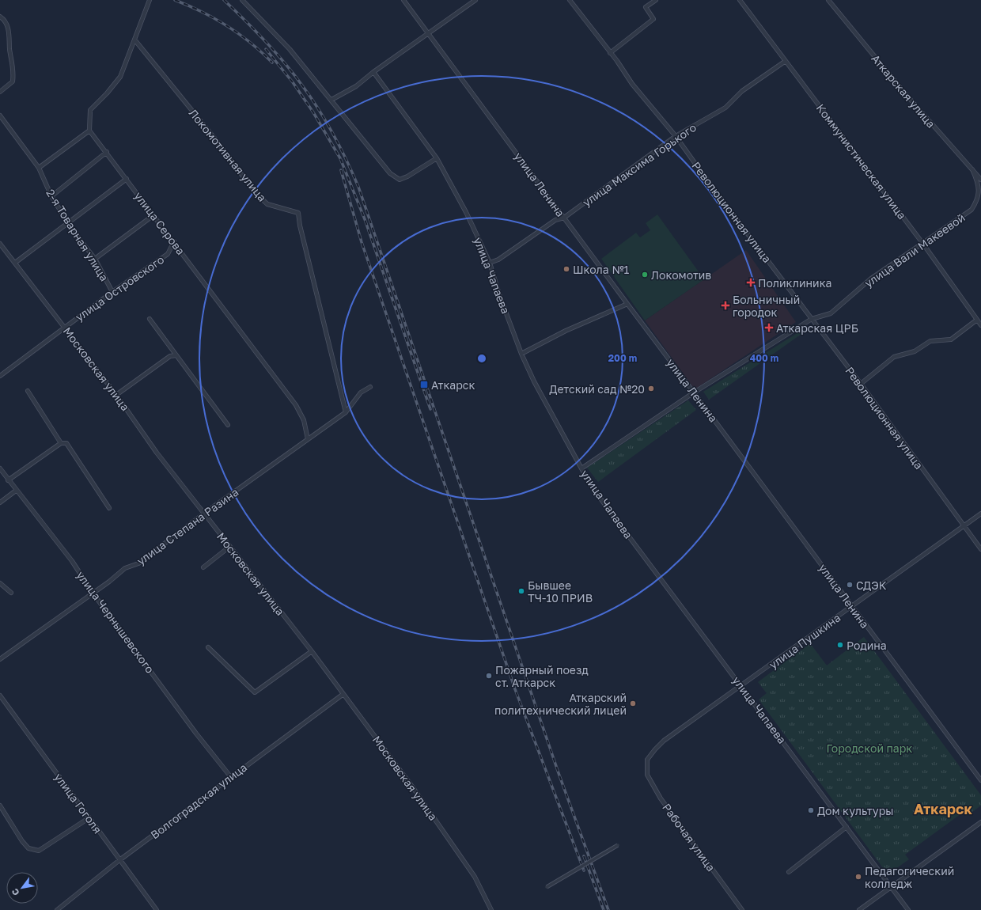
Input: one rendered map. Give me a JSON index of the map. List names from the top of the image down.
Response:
{
  "streets": {
    "street": [
      "Аткарская улица",
      "Локомотивная улица",
      "Коммунистическая улица",
      "улица Максима Горького",
      "улица Ленина",
      "Революционная улица",
      "улица Серова",
      "2-я Товарная улица",
      "улица Вали Макеевой",
      "улица Чапаева",
      "улица Островского",
      "Московская улица",
      "улица Степана Разина",
      "улица Чернышевского",
      "улица Пушкина",
      "Волгоградская улица",
      "улица Гоголя",
      "Рабочая улица"
    ]
  },
  "crossings": [
    ["Аткарская улица", "улица Вали Макеевой"],
    ["Локомотивная улица", "улица Степана Разина"],
    ["Коммунистическая улица", "улица Максима Горького"],
    ["Коммунистическая улица", "улица Вали Макеевой"],
    ["улица Максима Горького", "улица Ленина"],
    ["улица Максима Горького", "Революционная улица"],
    ["улица Максима Горького", "улица Чапаева"],
    ["улица Ленина", "улица Вали Макеевой"],
    ["улица Ленина", "улица Пушкина"],
    ["Революционная улица", "улица Вали Макеевой"],
    ["Революционная улица", "улица Пушкина"],
    ["улица Серова", "улица Островского"],
    ["улица Серова", "улица Степана Разина"],
    ["2-я Товарная улица", "улица Островского"],
    ["улица Вали Макеевой", "улица Чапаева"],
    ["улица Чапаева", "улица Пушкина"],
    ["улица Островского", "Московская улица"],
    ["Московская улица", "улица Степана Разина"],
    ["Московская улица", "Волгоградская улица"],
    ["улица Степана Разина", "улица Чернышевского"],
    ["улица Чернышевского", "Волгоградская улица"],
    ["улица Пушкина", "Рабочая улица"],
    ["Волгоградская улица", "улица Гоголя"]
  ],
  "districts": ["Аткарск"],
  "parks": ["Городской парк"],
  "places": {
    "other": [
      "Школа №1",
      "Локомотив",
      "Детский сад №20",
      "СДЭК",
      "Бывшее ТЧ-10 ПРИВ",
      "Родина",
      "Пожарный поезд ст. Аткарск",
      "Аткарский политехнический лицей",
      "Дом культуры",
      "Педагогический колледж"
    ],
    "health": ["Поликлиника", "Больничный городок", "Аткарская ЦРБ"],
    "transit": ["Аткарск"]
  },
  "north": "bottom left",
  "rings": ["200 m", "400 m"]
}
